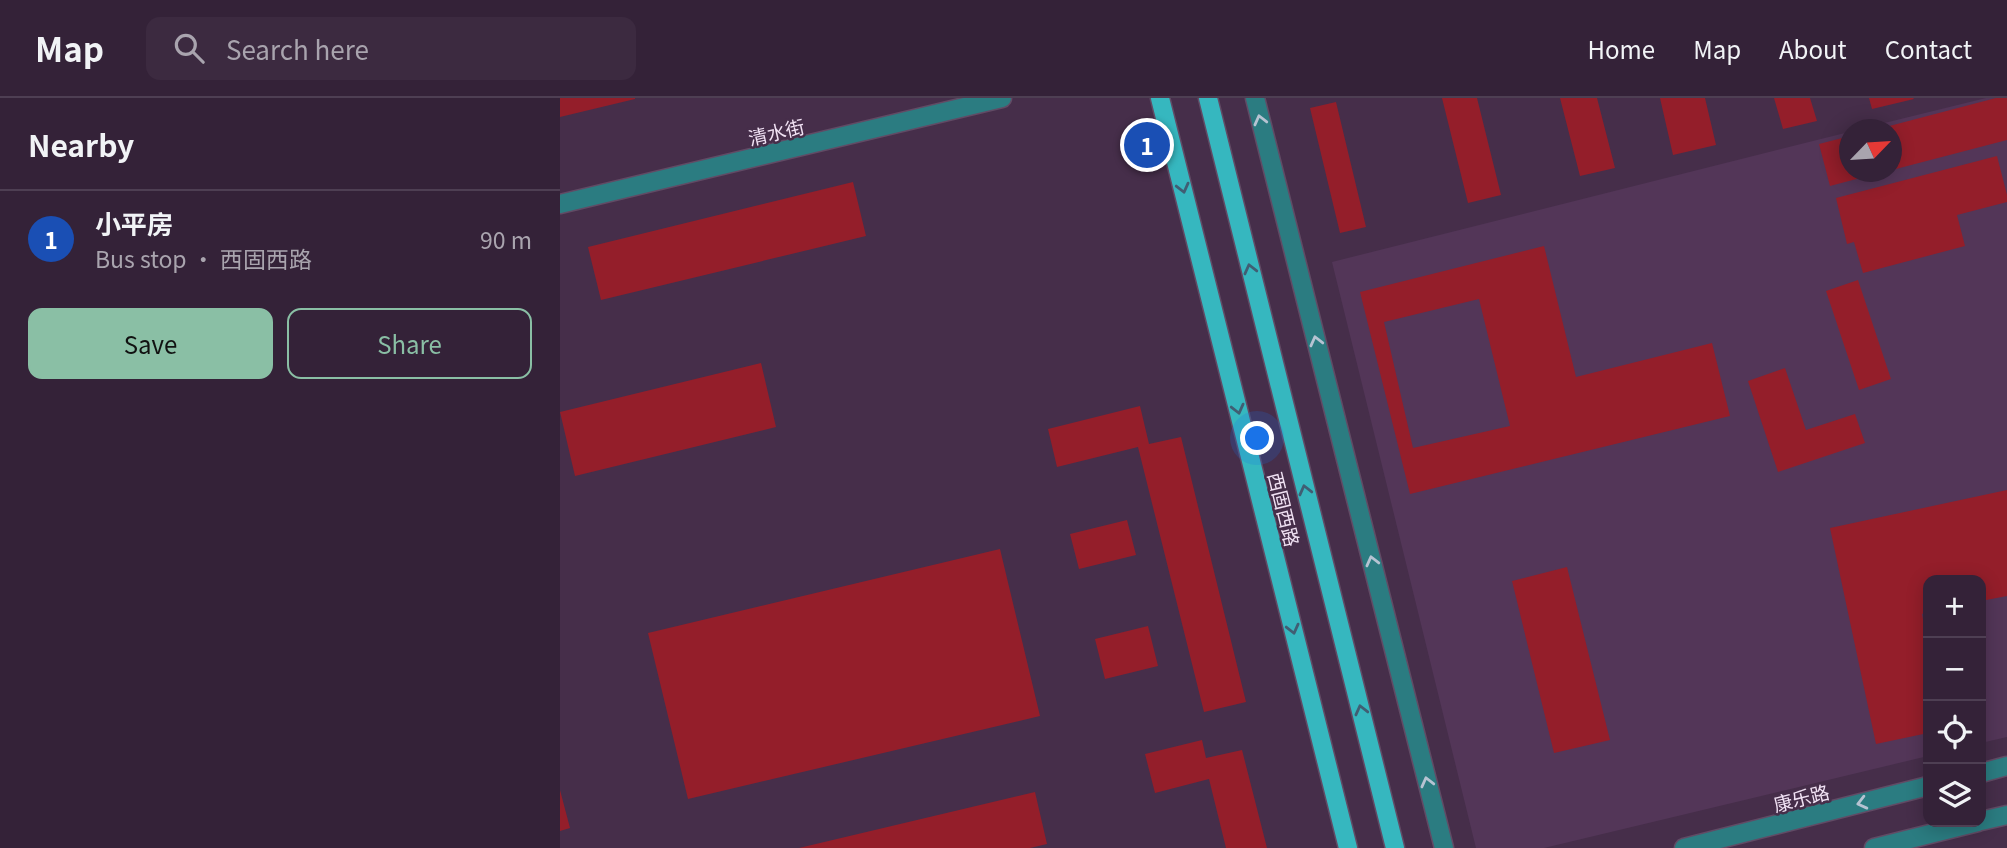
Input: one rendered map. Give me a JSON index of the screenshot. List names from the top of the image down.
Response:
{
  "streets": {
    "main road": ["西固西路"],
    "street": ["清水街", "康乐路"]
  },
  "one_way": ["康乐路"],
  "north": "top right",
  "page": {
    "header": "Map",
    "search": "Search here",
    "nav": [
      "Home",
      "Map",
      "About",
      "Contact"
    ],
    "heading": "Nearby",
    "pins": "1",
    "list": [
      {
        "mark": "1",
        "name": "小平房",
        "note": "Bus stop · 西固西路",
        "value": "90 m"
      }
    ],
    "buttons": ["Save", "Share"],
    "map_buttons": ["+", "−"]
  }
}
